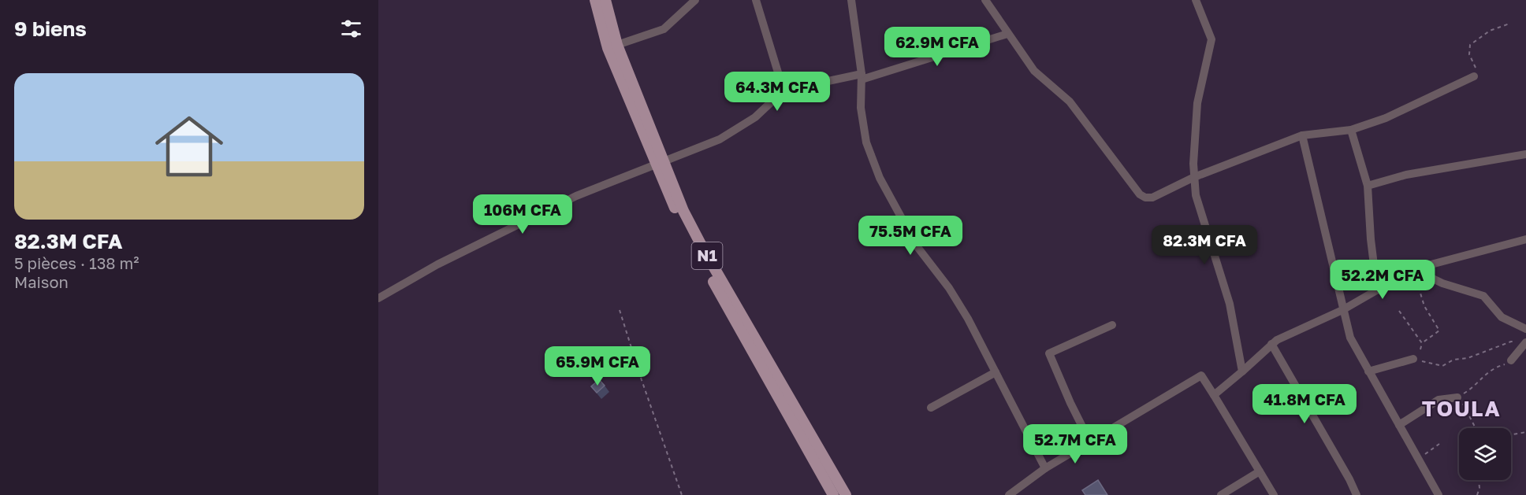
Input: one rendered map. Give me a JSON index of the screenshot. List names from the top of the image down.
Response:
{
  "streets": {
    "main road": ["N1"]
  },
  "districts": ["TOULA"],
  "page": {
    "heading": "9 biens",
    "price": [
      "62.9M CFA",
      "64.3M CFA",
      "106M CFA",
      "75.5M CFA",
      "82.3M CFA",
      "52.2M CFA",
      "65.9M CFA",
      "41.8M CFA",
      "52.7M CFA"
    ],
    "list": [
      {
        "name": "82.3M CFA",
        "note": "5 pièces · 138 m² · Maison"
      }
    ]
  }
}
